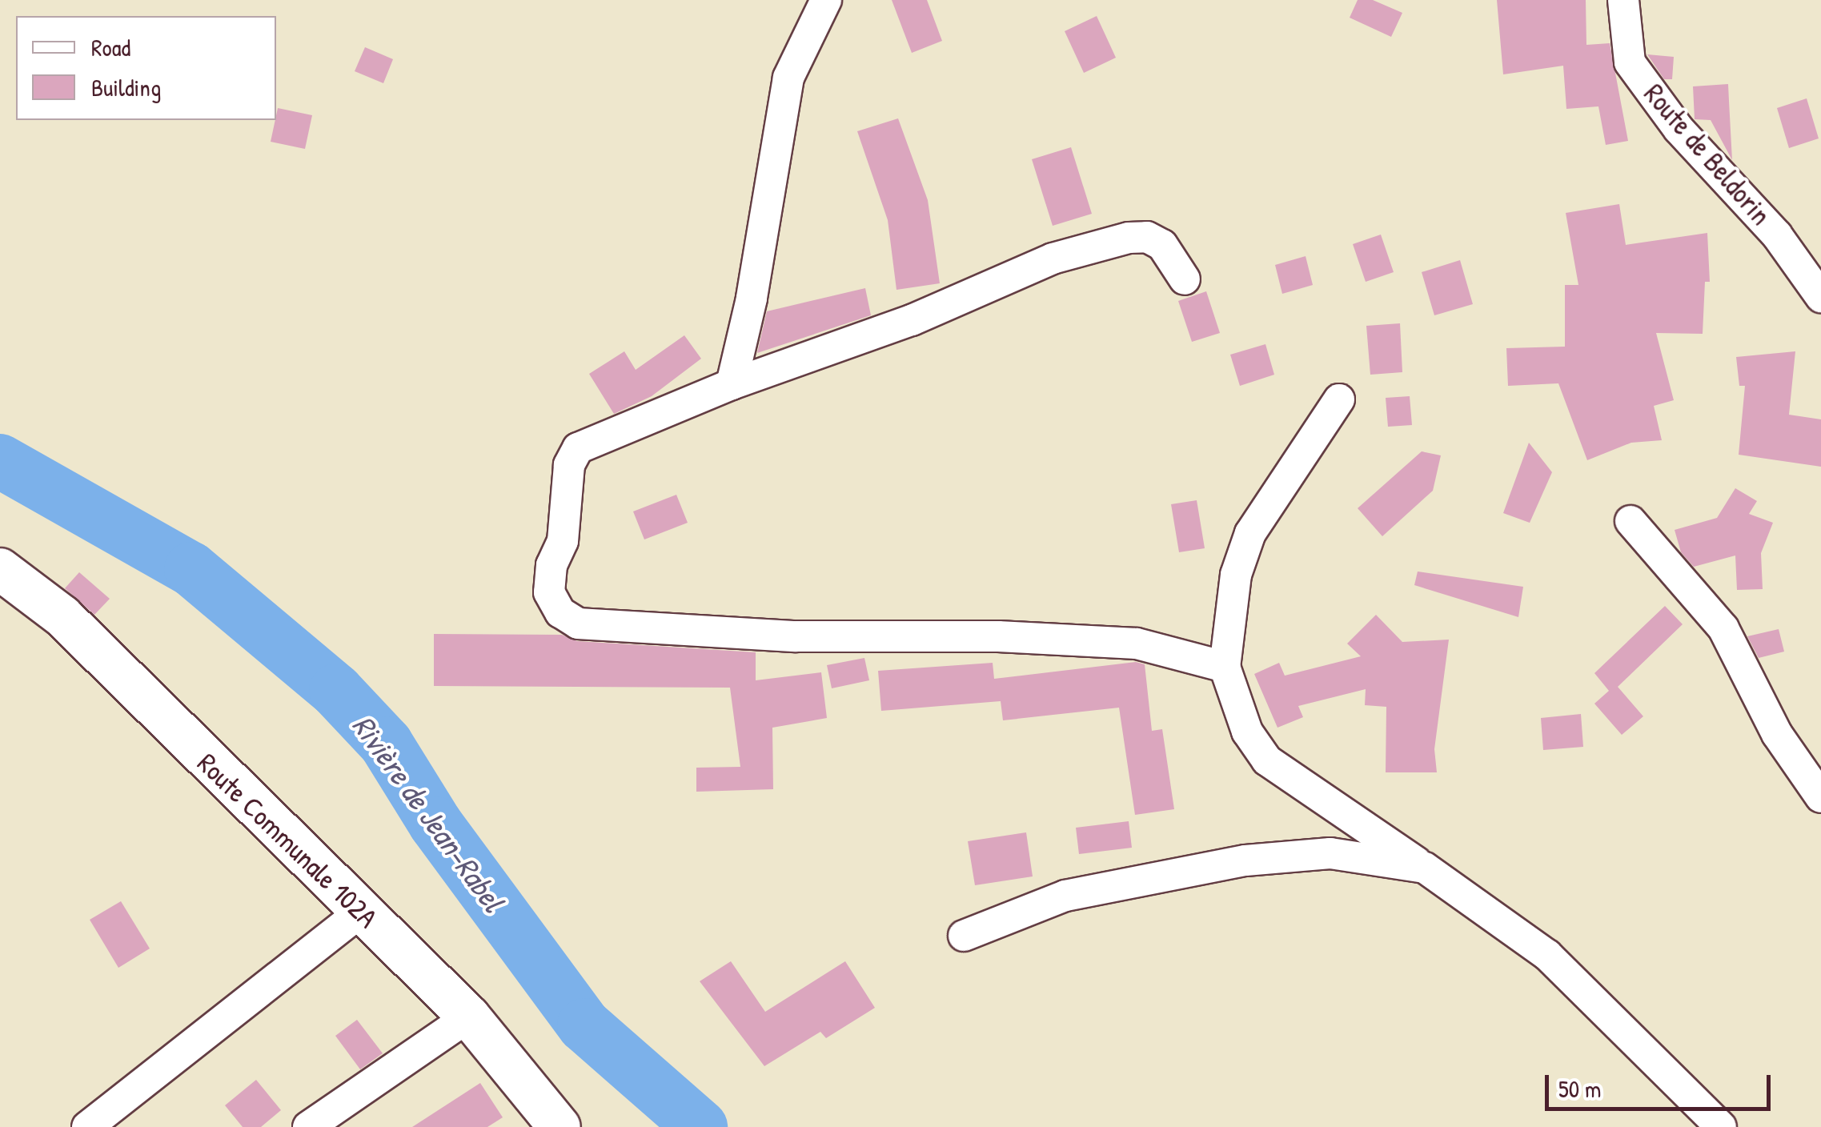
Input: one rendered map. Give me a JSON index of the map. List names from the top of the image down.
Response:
{
  "streets": {
    "street": ["Route de Beldorin", "Route Communale 102A"]
  },
  "water": ["Rivière de Jean-Rabel"],
  "legend": ["Road", "Building"],
  "scale_bar": "50 m"
}
